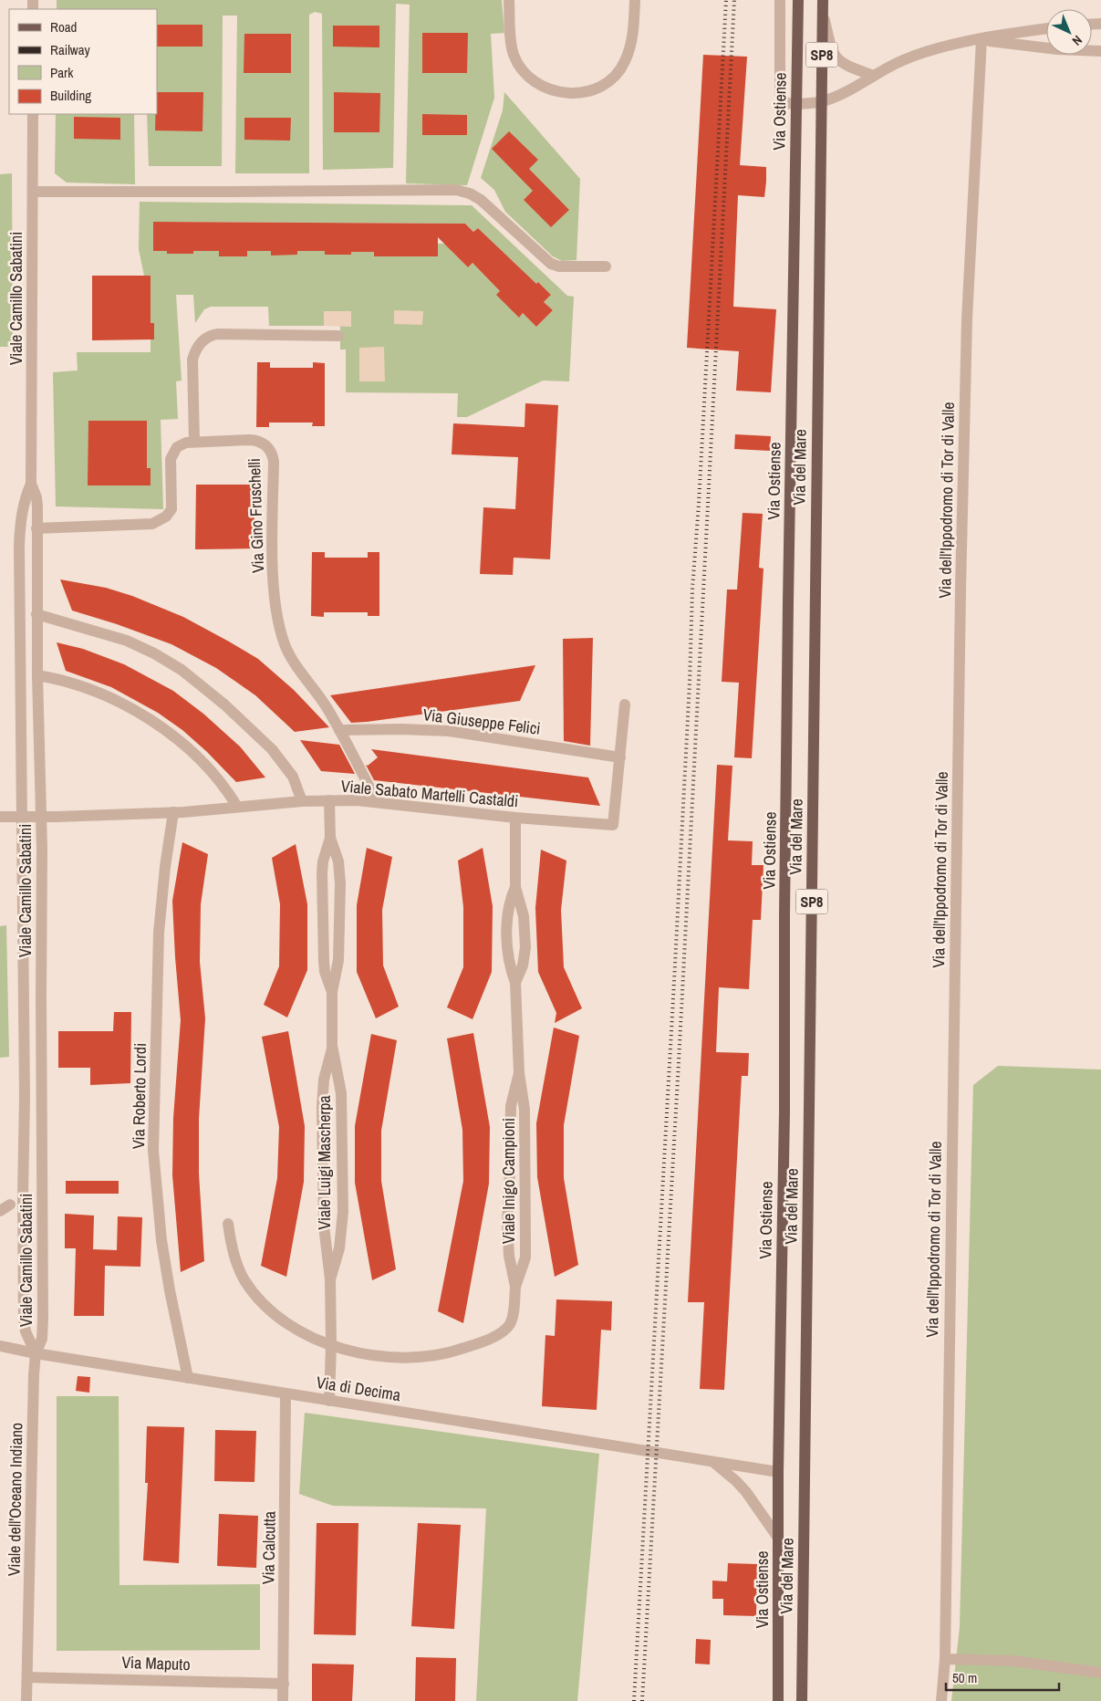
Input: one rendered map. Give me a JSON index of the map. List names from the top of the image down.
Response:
{
  "streets": {
    "main road": ["SP8", "Via Ostiense", "Via del Mare"],
    "street": [
      "Viale Camillo Sabatini",
      "Via dell'Ippodromo di Tor di Valle",
      "Via Gino Fruschelli",
      "Via Giuseppe Felici",
      "Viale Sabato Martelli Castaldi",
      "Via Roberto Lordi",
      "Viale Luigi Mascherpa",
      "Viale Inigo Campioni",
      "Via di Decima",
      "Viale dell'Oceano Indiano",
      "Via Calcutta",
      "Via Maputo"
    ]
  },
  "crossings": [
    ["Via Ostiense", "Via di Decima"],
    ["Viale Camillo Sabatini", "Via Gino Fruschelli"],
    ["Viale Camillo Sabatini", "Viale Sabato Martelli Castaldi"],
    ["Viale Camillo Sabatini", "Via di Decima"],
    ["Viale Camillo Sabatini", "Viale dell'Oceano Indiano"],
    ["Via Gino Fruschelli", "Via Giuseppe Felici"],
    ["Via Gino Fruschelli", "Viale Sabato Martelli Castaldi"],
    ["Via Giuseppe Felici", "Viale Sabato Martelli Castaldi"],
    ["Viale Sabato Martelli Castaldi", "Via Roberto Lordi"],
    ["Viale Sabato Martelli Castaldi", "Viale Luigi Mascherpa"],
    ["Viale Sabato Martelli Castaldi", "Viale Inigo Campioni"],
    ["Via Roberto Lordi", "Via di Decima"],
    ["Viale Luigi Mascherpa", "Viale Inigo Campioni"],
    ["Viale Luigi Mascherpa", "Via di Decima"],
    ["Via di Decima", "Viale dell'Oceano Indiano"],
    ["Via di Decima", "Via Calcutta"],
    ["Viale dell'Oceano Indiano", "Via Maputo"],
    ["Via Calcutta", "Via Maputo"]
  ],
  "legend": [
    "Road",
    "Railway",
    "Park",
    "Building"
  ],
  "scale_bar": "50 m",
  "north": "bottom right"
}
